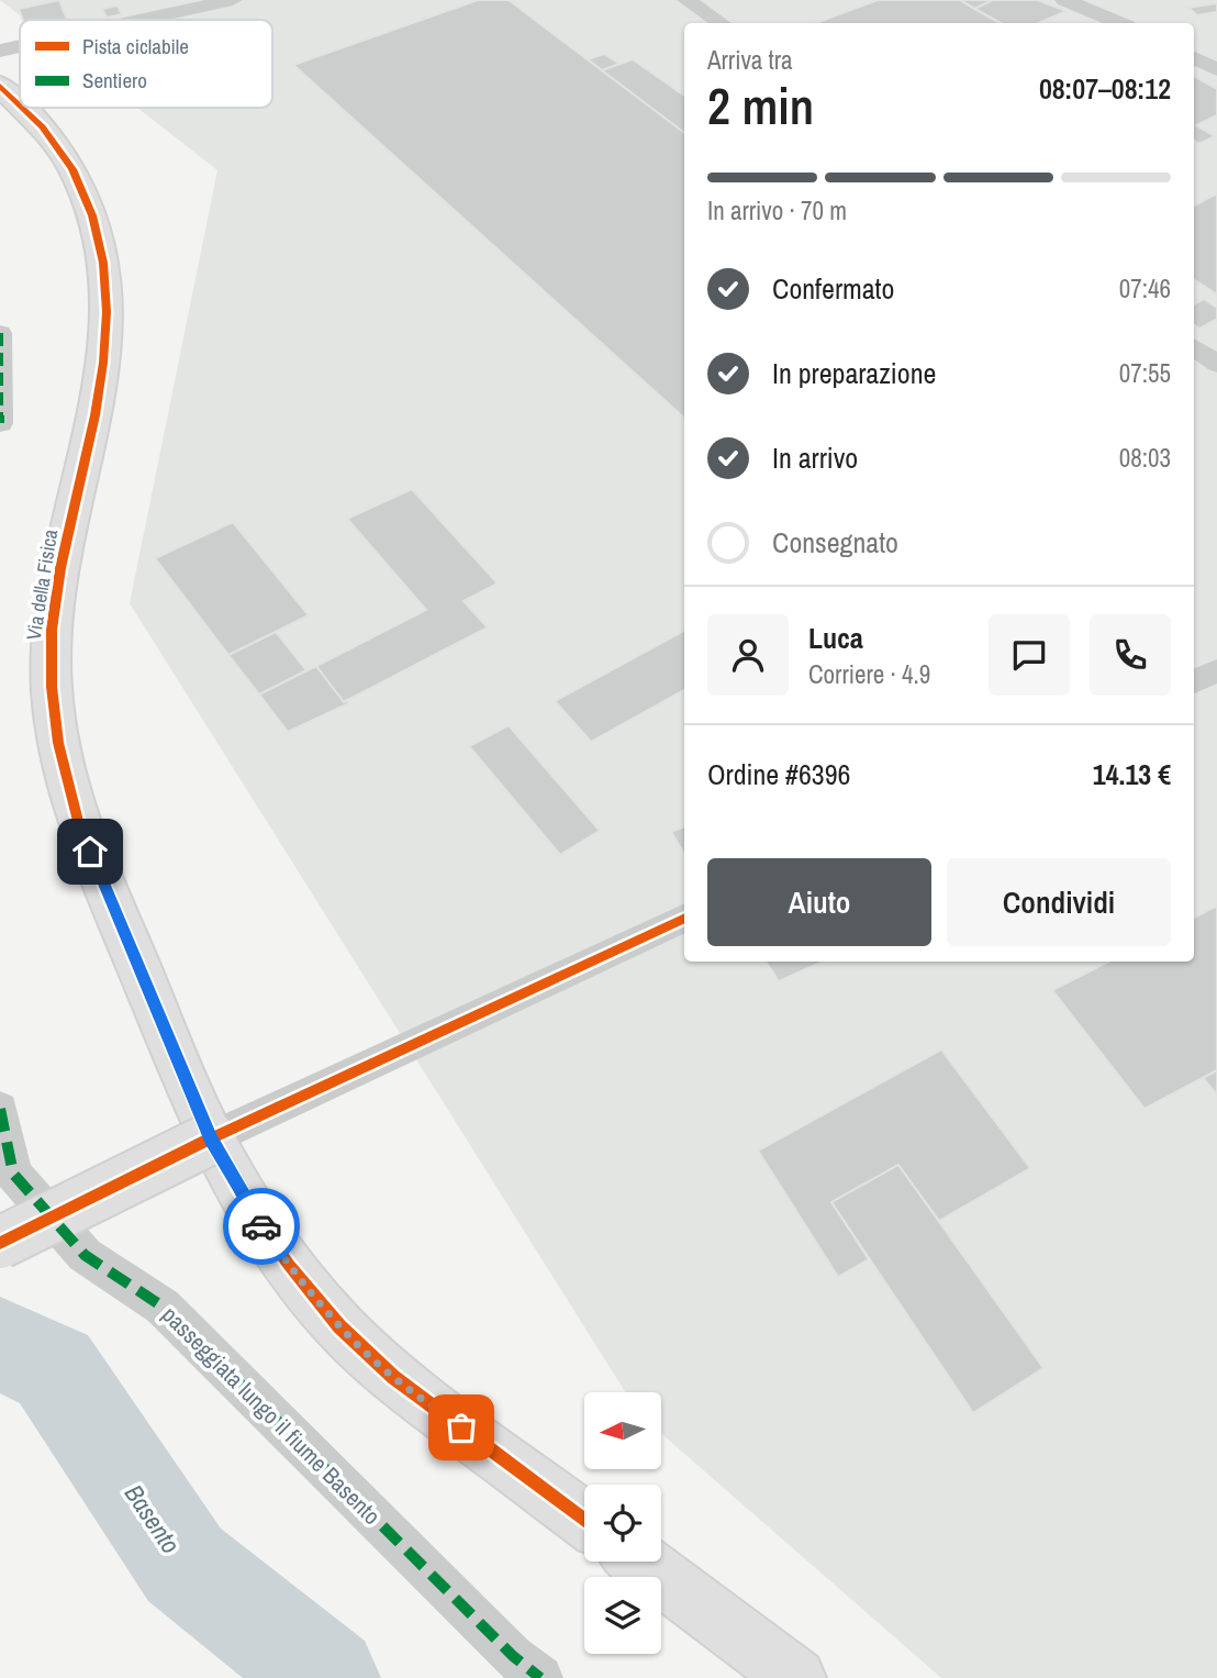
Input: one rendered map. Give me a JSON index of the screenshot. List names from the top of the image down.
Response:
{
  "streets": {
    "street": ["Via della Fisica", "passeggiata lungo il fiume Basento"]
  },
  "water": ["Basento"],
  "legend": ["Pista ciclabile", "Sentiero"],
  "north": "left",
  "page": {
    "heading": ["2 min", "Arriva tra", "08:07–08:12"],
    "panel": [
      "Luca",
      "Corriere · 4.9",
      "Ordine #6396",
      "14.13 €"
    ],
    "bar": "In arrivo · 70 m",
    "list": [
      ["Confermato", "07:46"],
      ["In preparazione", "07:55"],
      ["In arrivo", "08:03"],
      "Consegnato"
    ],
    "buttons": ["Aiuto", "Condividi"]
  }
}
